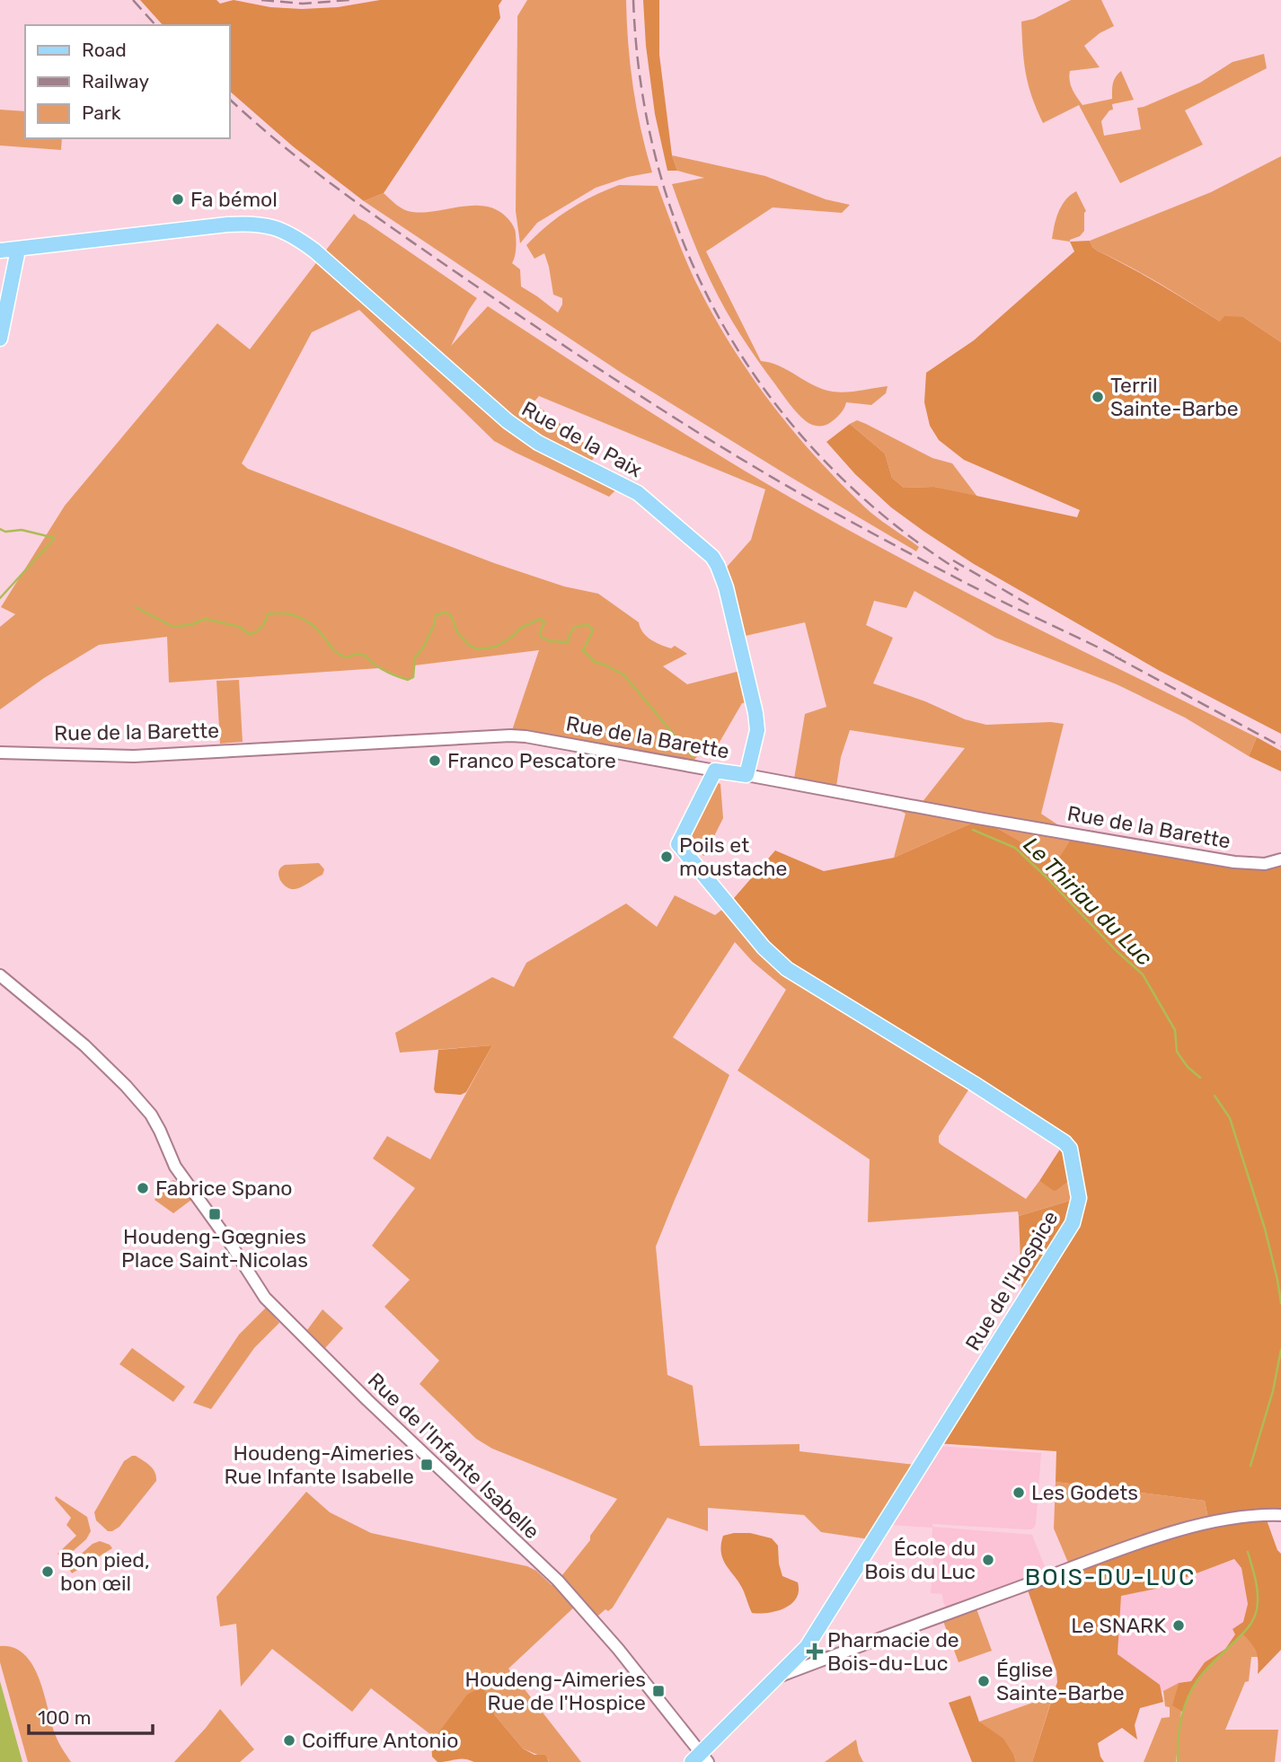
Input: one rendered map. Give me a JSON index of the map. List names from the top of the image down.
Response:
{
  "streets": {
    "main road": ["Rue de la Paix", "Rue de la Barette", "Rue de l'Hospice"],
    "street": ["Rue de l'Infante Isabelle"]
  },
  "crossings": [
    ["Rue de la Paix", "Rue de la Barette"],
    ["Rue de la Barette", "Rue de l'Hospice"],
    ["Rue de l'Hospice", "Rue de l'Infante Isabelle"]
  ],
  "districts": ["BOIS-DU-LUC"],
  "water": ["Le Thiriau du Luc"],
  "places": {
    "other": [
      "Fa bémol",
      "Terril Sainte-Barbe",
      "Franco Pescatore",
      "Poils et moustache",
      "Fabrice Spano",
      "Les Godets",
      "École du Bois du Luc",
      "Bon pied, bon œil",
      "Le SNARK",
      "Église Sainte-Barbe",
      "Coiffure Antonio"
    ],
    "transit": ["Houdeng-Gœgnies Place Saint-Nicolas", "Houdeng-Aimeries Rue Infante Isabelle", "Houdeng-Aimeries Rue de l'Hospice"],
    "health": ["Pharmacie de Bois-du-Luc"]
  },
  "legend": ["Road", "Railway", "Park"],
  "scale_bar": "100 m"
}
